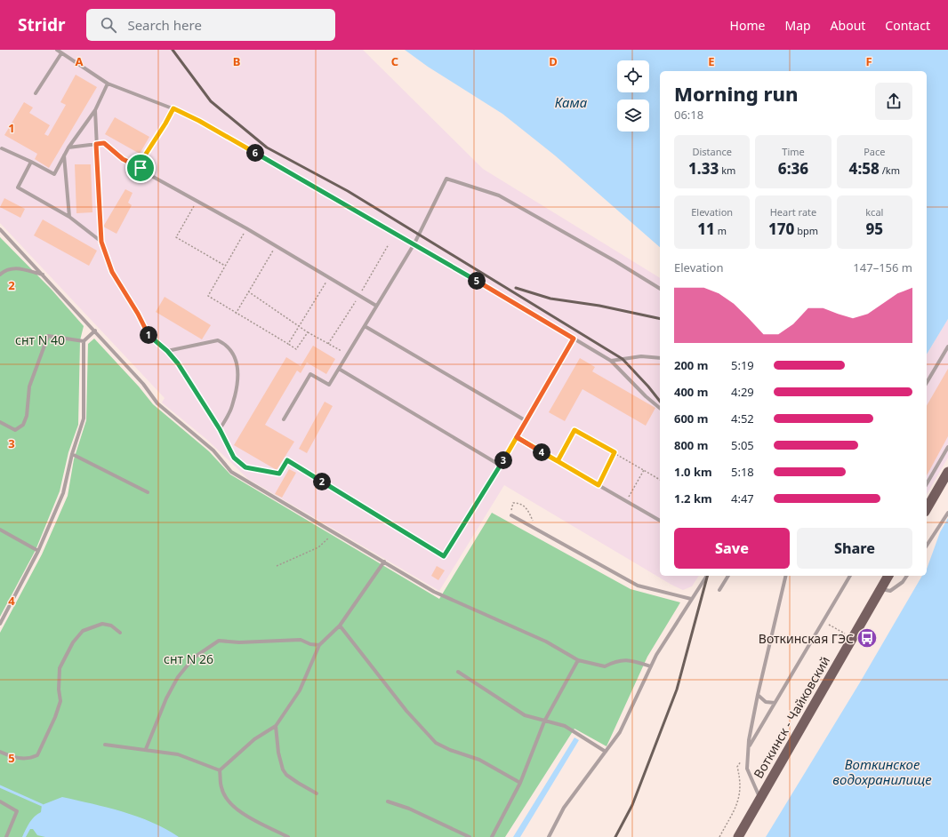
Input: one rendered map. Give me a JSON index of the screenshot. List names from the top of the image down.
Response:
{
  "streets": {
    "main road": ["Воткинск - Чайковский"]
  },
  "water": ["Кама", "Воткинское водохранилище"],
  "parks": ["снт N 40", "снт N 26"],
  "places": {
    "bus stop": ["Воткинская ГЭС"]
  },
  "page": {
    "header": "Stridr",
    "search": "Search here",
    "nav": [
      "Home",
      "Map",
      "About",
      "Contact"
    ],
    "heading": ["Morning run", "06:18"],
    "stats": [
      ["Distance", "1.33 km"],
      ["Time", "6:36"],
      ["Pace", "4:58 /km"],
      ["Elevation", "11 m"],
      ["Heart rate", "170 bpm"],
      ["kcal", "95"]
    ],
    "pins": [
      "6",
      "5",
      "1",
      "4",
      "3",
      "2"
    ],
    "chart": ["Elevation", "147–156 m"],
    "list": [
      {
        "name": "200 m",
        "note": "5:19"
      },
      {
        "name": "400 m",
        "note": "4:29"
      },
      {
        "name": "600 m",
        "note": "4:52"
      },
      {
        "name": "800 m",
        "note": "5:05"
      },
      {
        "name": "1.0 km",
        "note": "5:18"
      },
      {
        "name": "1.2 km",
        "note": "4:47"
      }
    ],
    "buttons": ["Save", "Share"]
  },
  "grid": {
    "columns": [
      "A",
      "B",
      "C",
      "D",
      "E",
      "F"
    ],
    "rows": [
      "1",
      "2",
      "3",
      "4",
      "5"
    ]
  }
}
